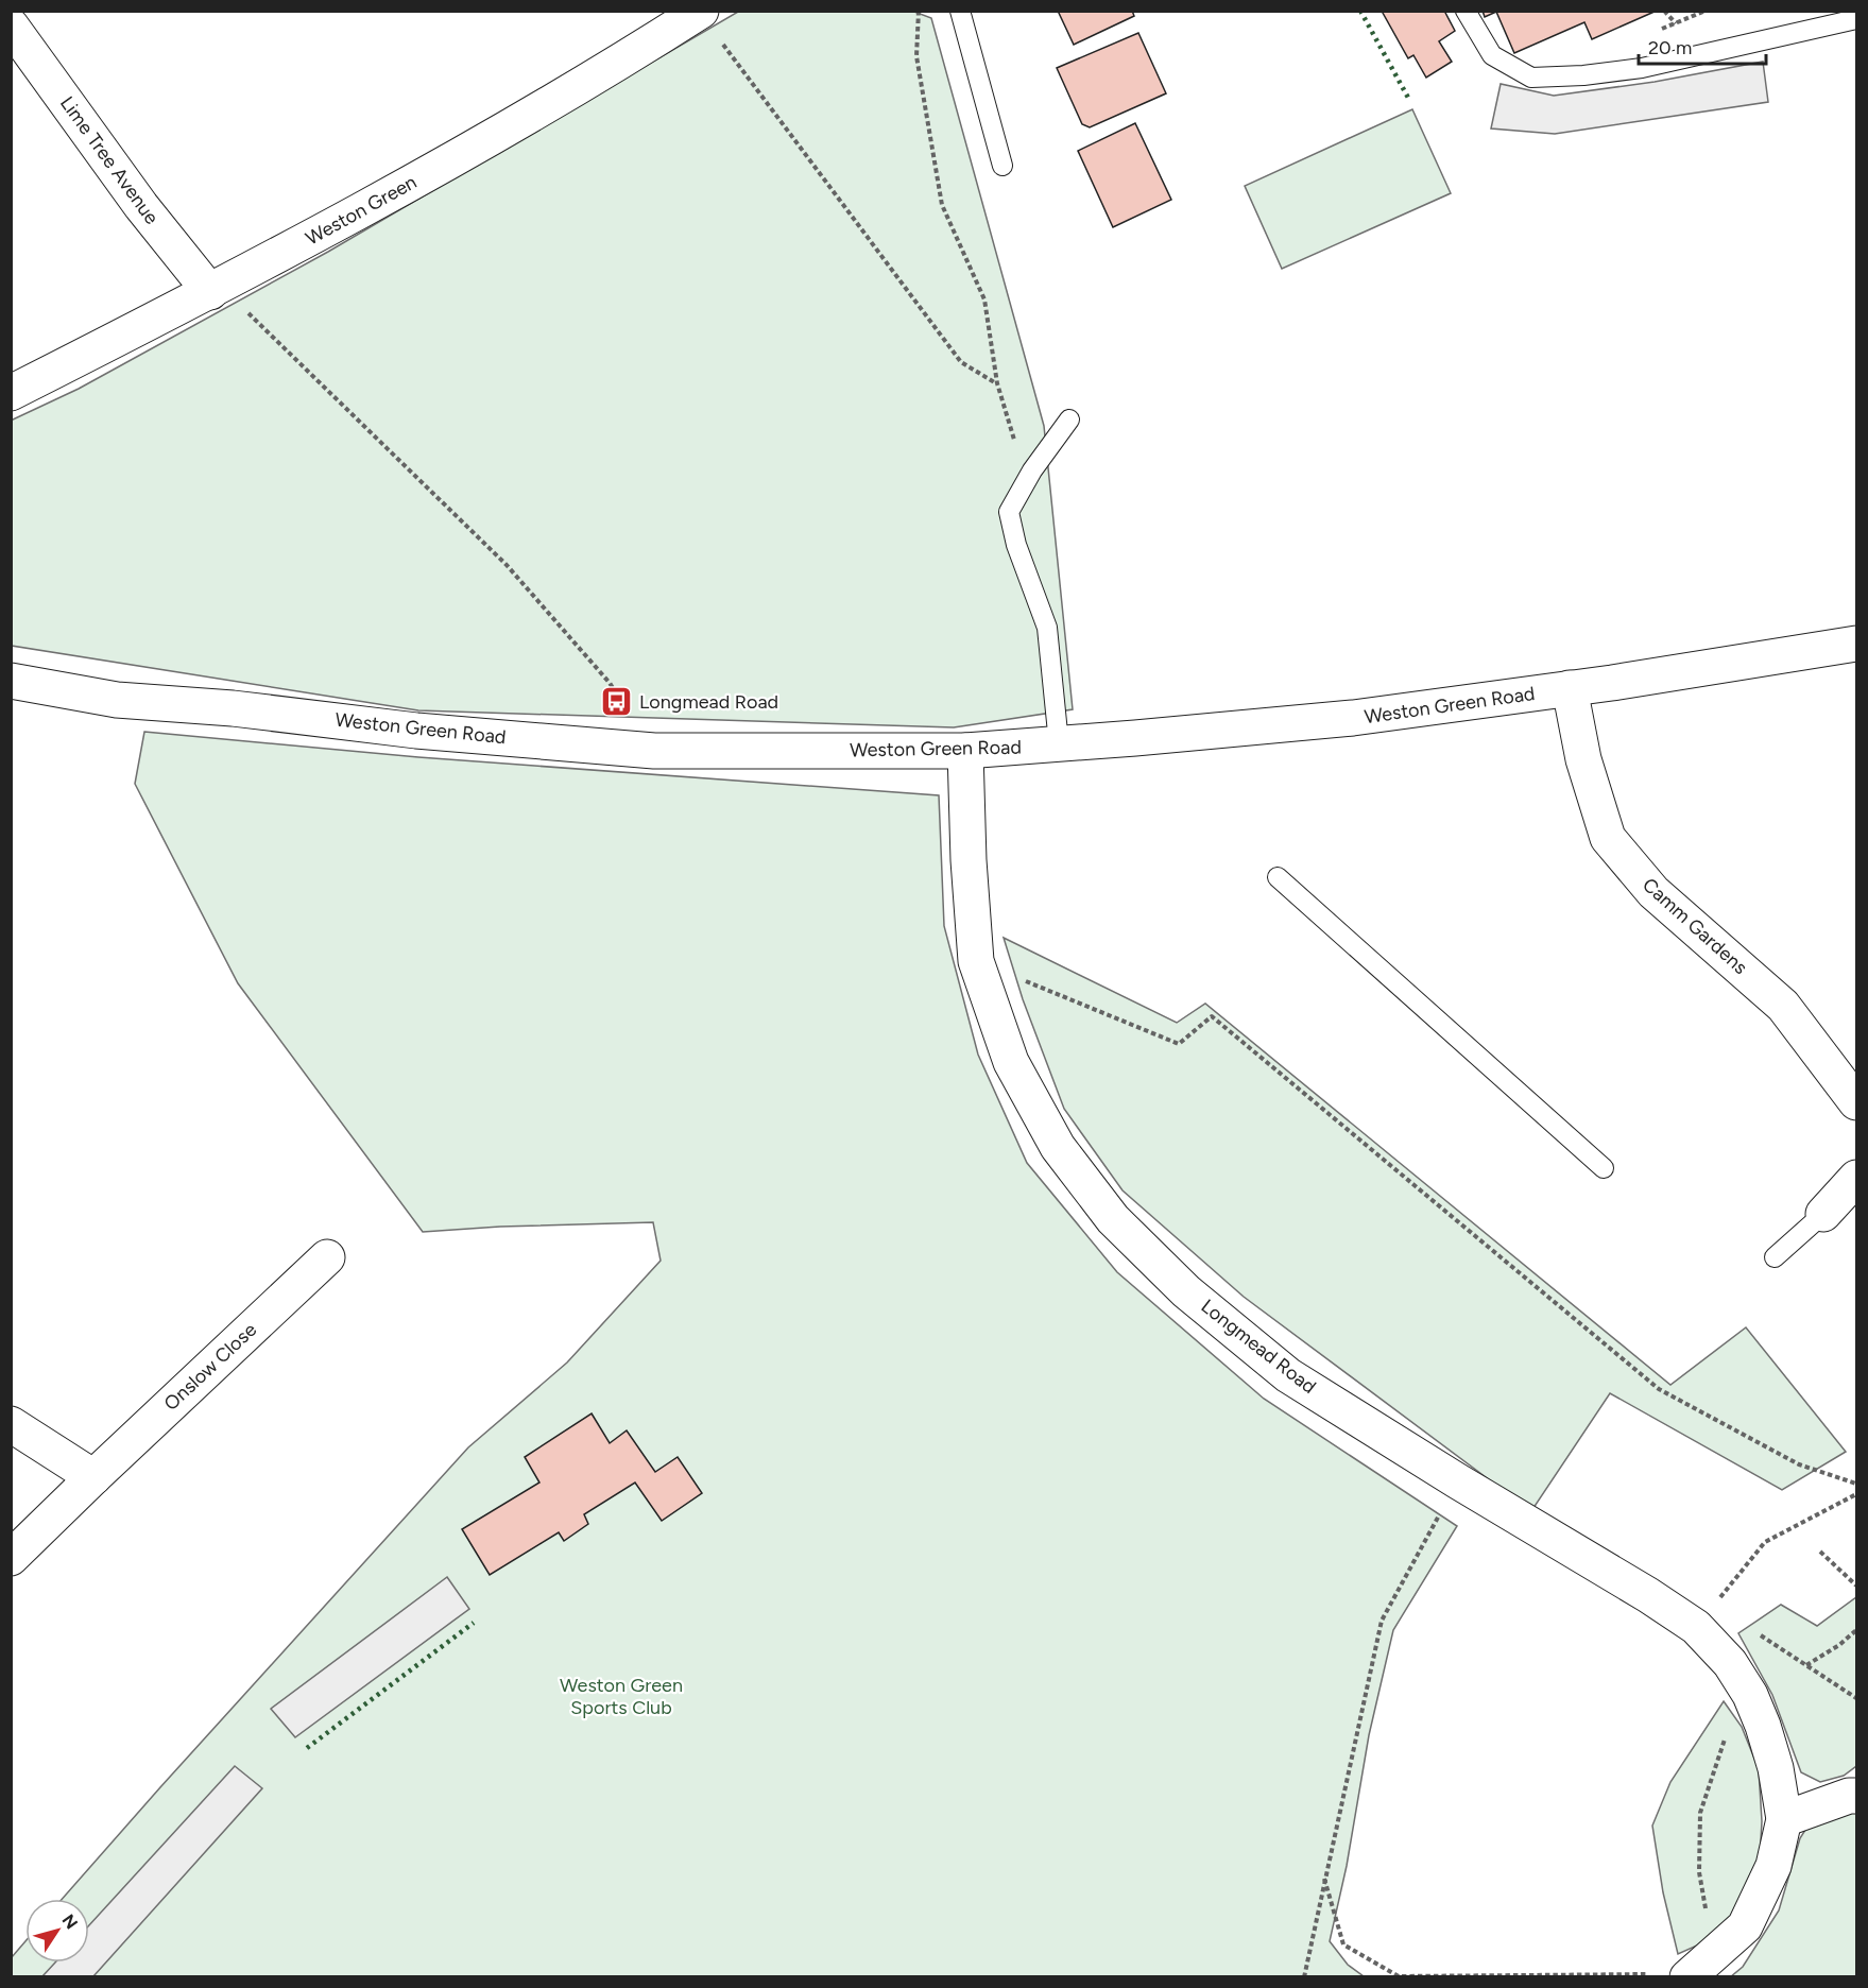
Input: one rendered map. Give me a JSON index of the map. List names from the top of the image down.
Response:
{
  "streets": {
    "street": [
      "Lime Tree Avenue",
      "Weston Green",
      "Weston Green Road",
      "Camm Gardens",
      "Longmead Road",
      "Onslow Close"
    ]
  },
  "crossings": [
    ["Lime Tree Avenue", "Weston Green"],
    ["Weston Green Road", "Camm Gardens"],
    ["Weston Green Road", "Longmead Road"]
  ],
  "parks": ["Weston Green Sports Club"],
  "places": {
    "bus stop": ["Longmead Road"]
  },
  "scale_bar": "20 m",
  "north": "top right"
}
